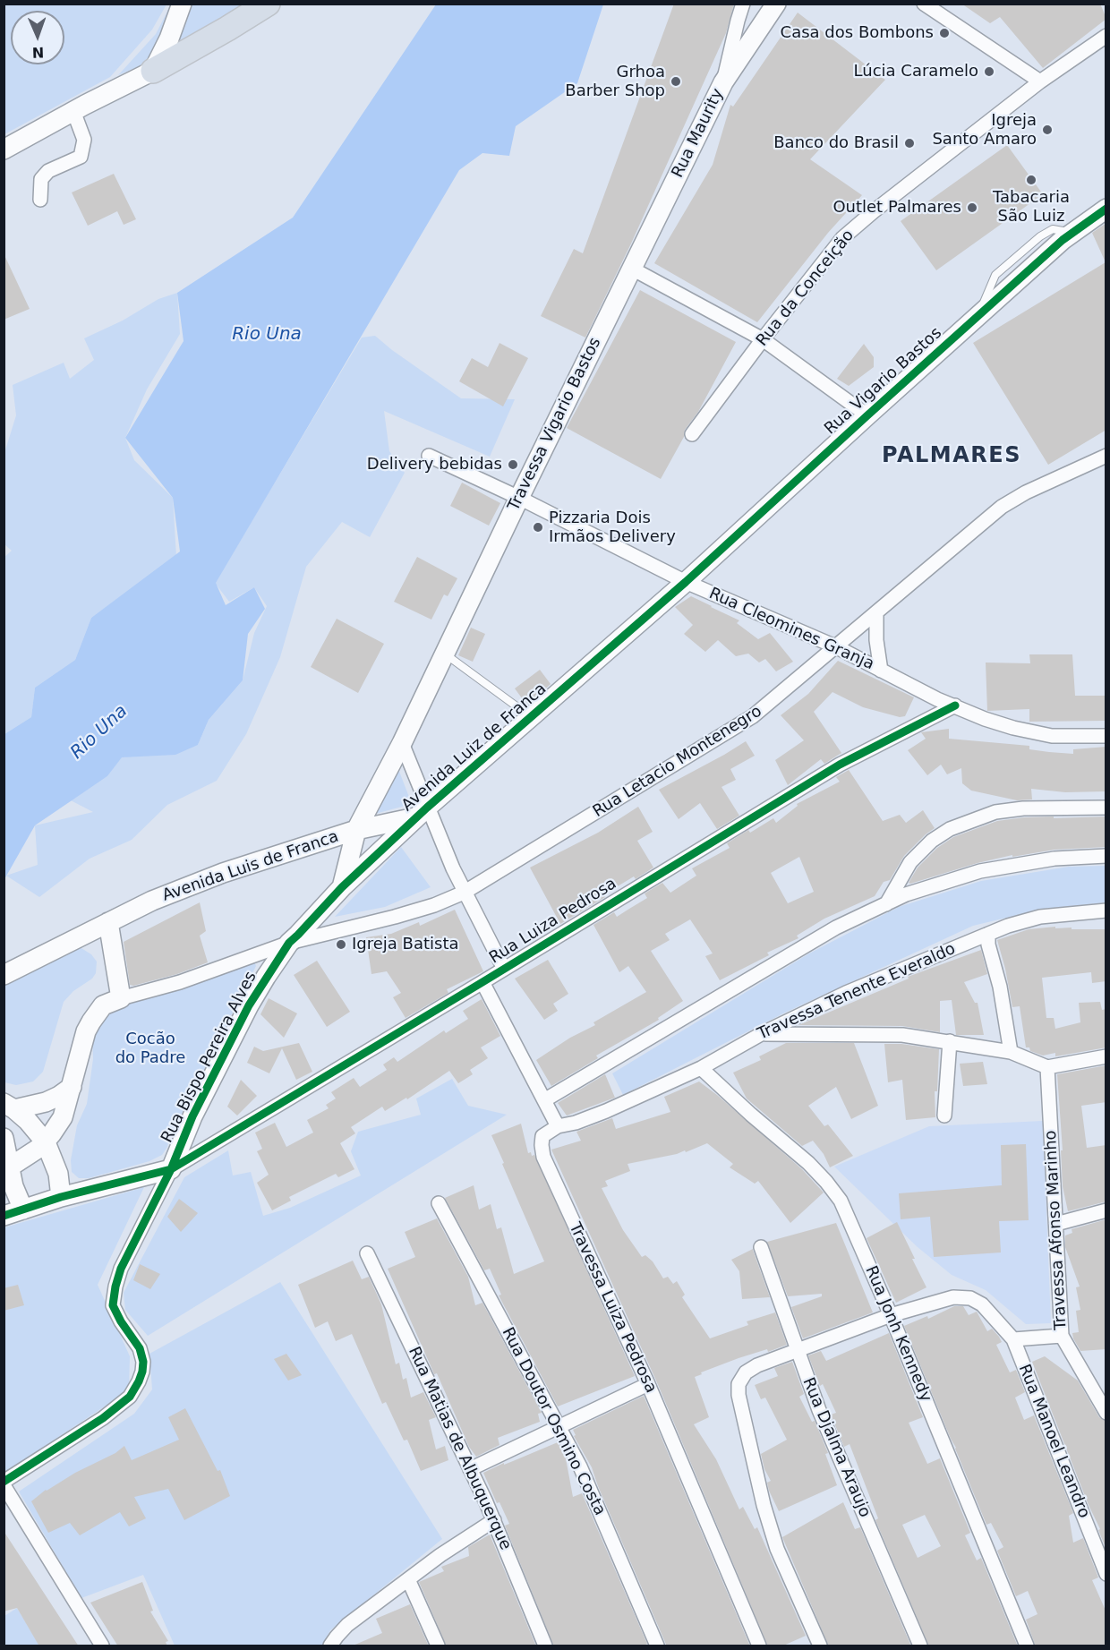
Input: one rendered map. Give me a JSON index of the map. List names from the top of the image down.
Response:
{
  "streets": {
    "main road": [
      "Rua Maurity",
      "Rua Vigario Bastos",
      "Travessa Vigario Bastos",
      "Avenida Luiz de Franca",
      "Avenida Luis de Franca",
      "Rua Bispo Pereira Alves"
    ],
    "street": [
      "Rua da Conceição",
      "Rua Cleomines Granja",
      "Rua Letacio Montenegro",
      "Rua Luiza Pedrosa",
      "Travessa Tenente Everaldo",
      "Travessa Afonso Marinho",
      "Travessa Luiza Pedrosa",
      "Rua Jonh Kennedy",
      "Rua Doutor Osmino Costa",
      "Rua Manoel Leandro",
      "Rua Djalma Araujo",
      "Rua Matias de Albuquerque"
    ]
  },
  "crossings": [
    ["Rua Maurity", "Travessa Vigario Bastos"],
    ["Rua Vigario Bastos", "Rua Cleomines Granja"],
    ["Rua Vigario Bastos", "Avenida Luiz de Franca"],
    ["Travessa Vigario Bastos", "Rua Cleomines Granja"],
    ["Travessa Vigario Bastos", "Avenida Luiz de Franca"],
    ["Travessa Vigario Bastos", "Avenida Luis de Franca"],
    ["Rua Cleomines Granja", "Avenida Luiz de Franca"],
    ["Rua Cleomines Granja", "Rua Letacio Montenegro"],
    ["Rua Cleomines Granja", "Rua Luiza Pedrosa"],
    ["Avenida Luiz de Franca", "Rua Letacio Montenegro"],
    ["Avenida Luiz de Franca", "Avenida Luis de Franca"],
    ["Avenida Luiz de Franca", "Rua Bispo Pereira Alves"],
    ["Rua Letacio Montenegro", "Rua Bispo Pereira Alves"],
    ["Rua Luiza Pedrosa", "Rua Bispo Pereira Alves"],
    ["Travessa Tenente Everaldo", "Travessa Luiza Pedrosa"],
    ["Travessa Tenente Everaldo", "Rua Jonh Kennedy"]
  ],
  "districts": ["PALMARES"],
  "water": ["Rio Una"],
  "parks": ["Cocão do Padre"],
  "places": [
    "Casa dos Bombons",
    "Lúcia Caramelo",
    "Grhoa Barber Shop",
    "Igreja Santo Amaro",
    "Banco do Brasil",
    "Tabacaria São Luiz",
    "Outlet Palmares",
    "Delivery bebidas",
    "Pizzaria Dois Irmãos Delivery",
    "Igreja Batista"
  ],
  "north": "bottom"
}
